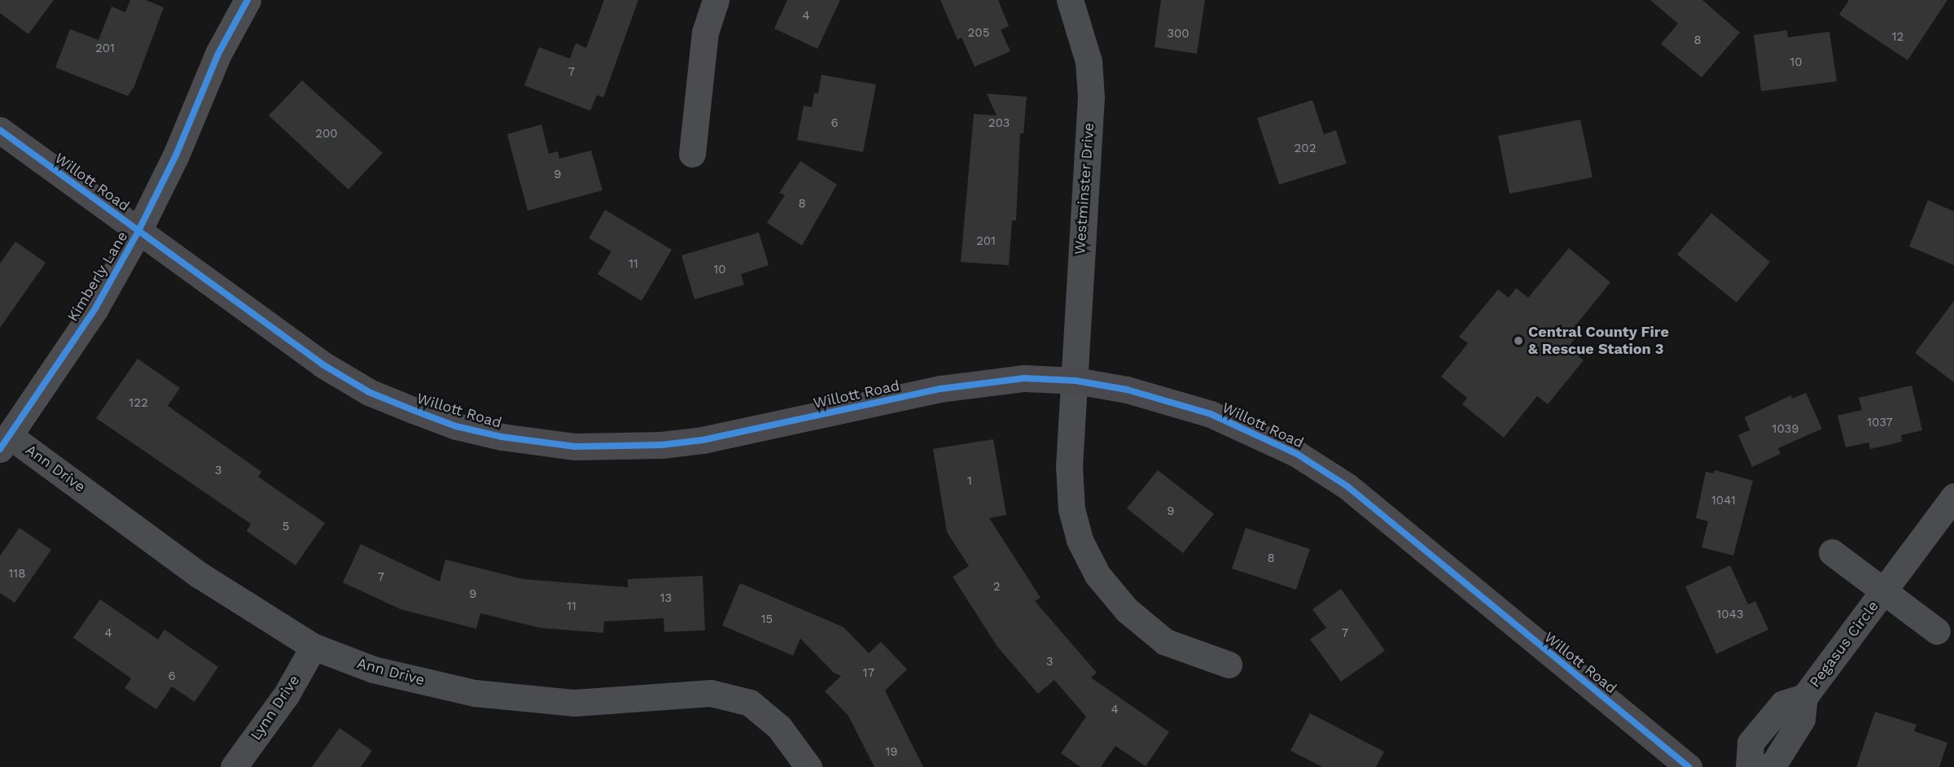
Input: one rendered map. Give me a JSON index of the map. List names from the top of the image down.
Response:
{
  "streets": {
    "main road": ["Willott Road"],
    "street": [
      "Westminster Drive",
      "Kimberly Lane",
      "Ann Drive",
      "Pegasus Circle",
      "Lynn Drive"
    ]
  },
  "crossings": [
    ["Willott Road", "Westminster Drive"],
    ["Willott Road", "Kimberly Lane"],
    ["Kimberly Lane", "Ann Drive"],
    ["Ann Drive", "Lynn Drive"]
  ],
  "places": ["Central County Fire & Rescue Station 3"],
  "house_numbers": [
    "4",
    "205",
    "300",
    "12",
    "8",
    "201",
    "10",
    "7",
    "6",
    "203",
    "200",
    "202",
    "9",
    "8",
    "201",
    "11",
    "10",
    "122",
    "1037",
    "1039",
    "3",
    "1",
    "1041",
    "9",
    "5",
    "8",
    "118",
    "7",
    "2",
    "9",
    "13",
    "11",
    "1043",
    "15",
    "4",
    "7",
    "3",
    "17",
    "6",
    "4",
    "19"
  ]
}
